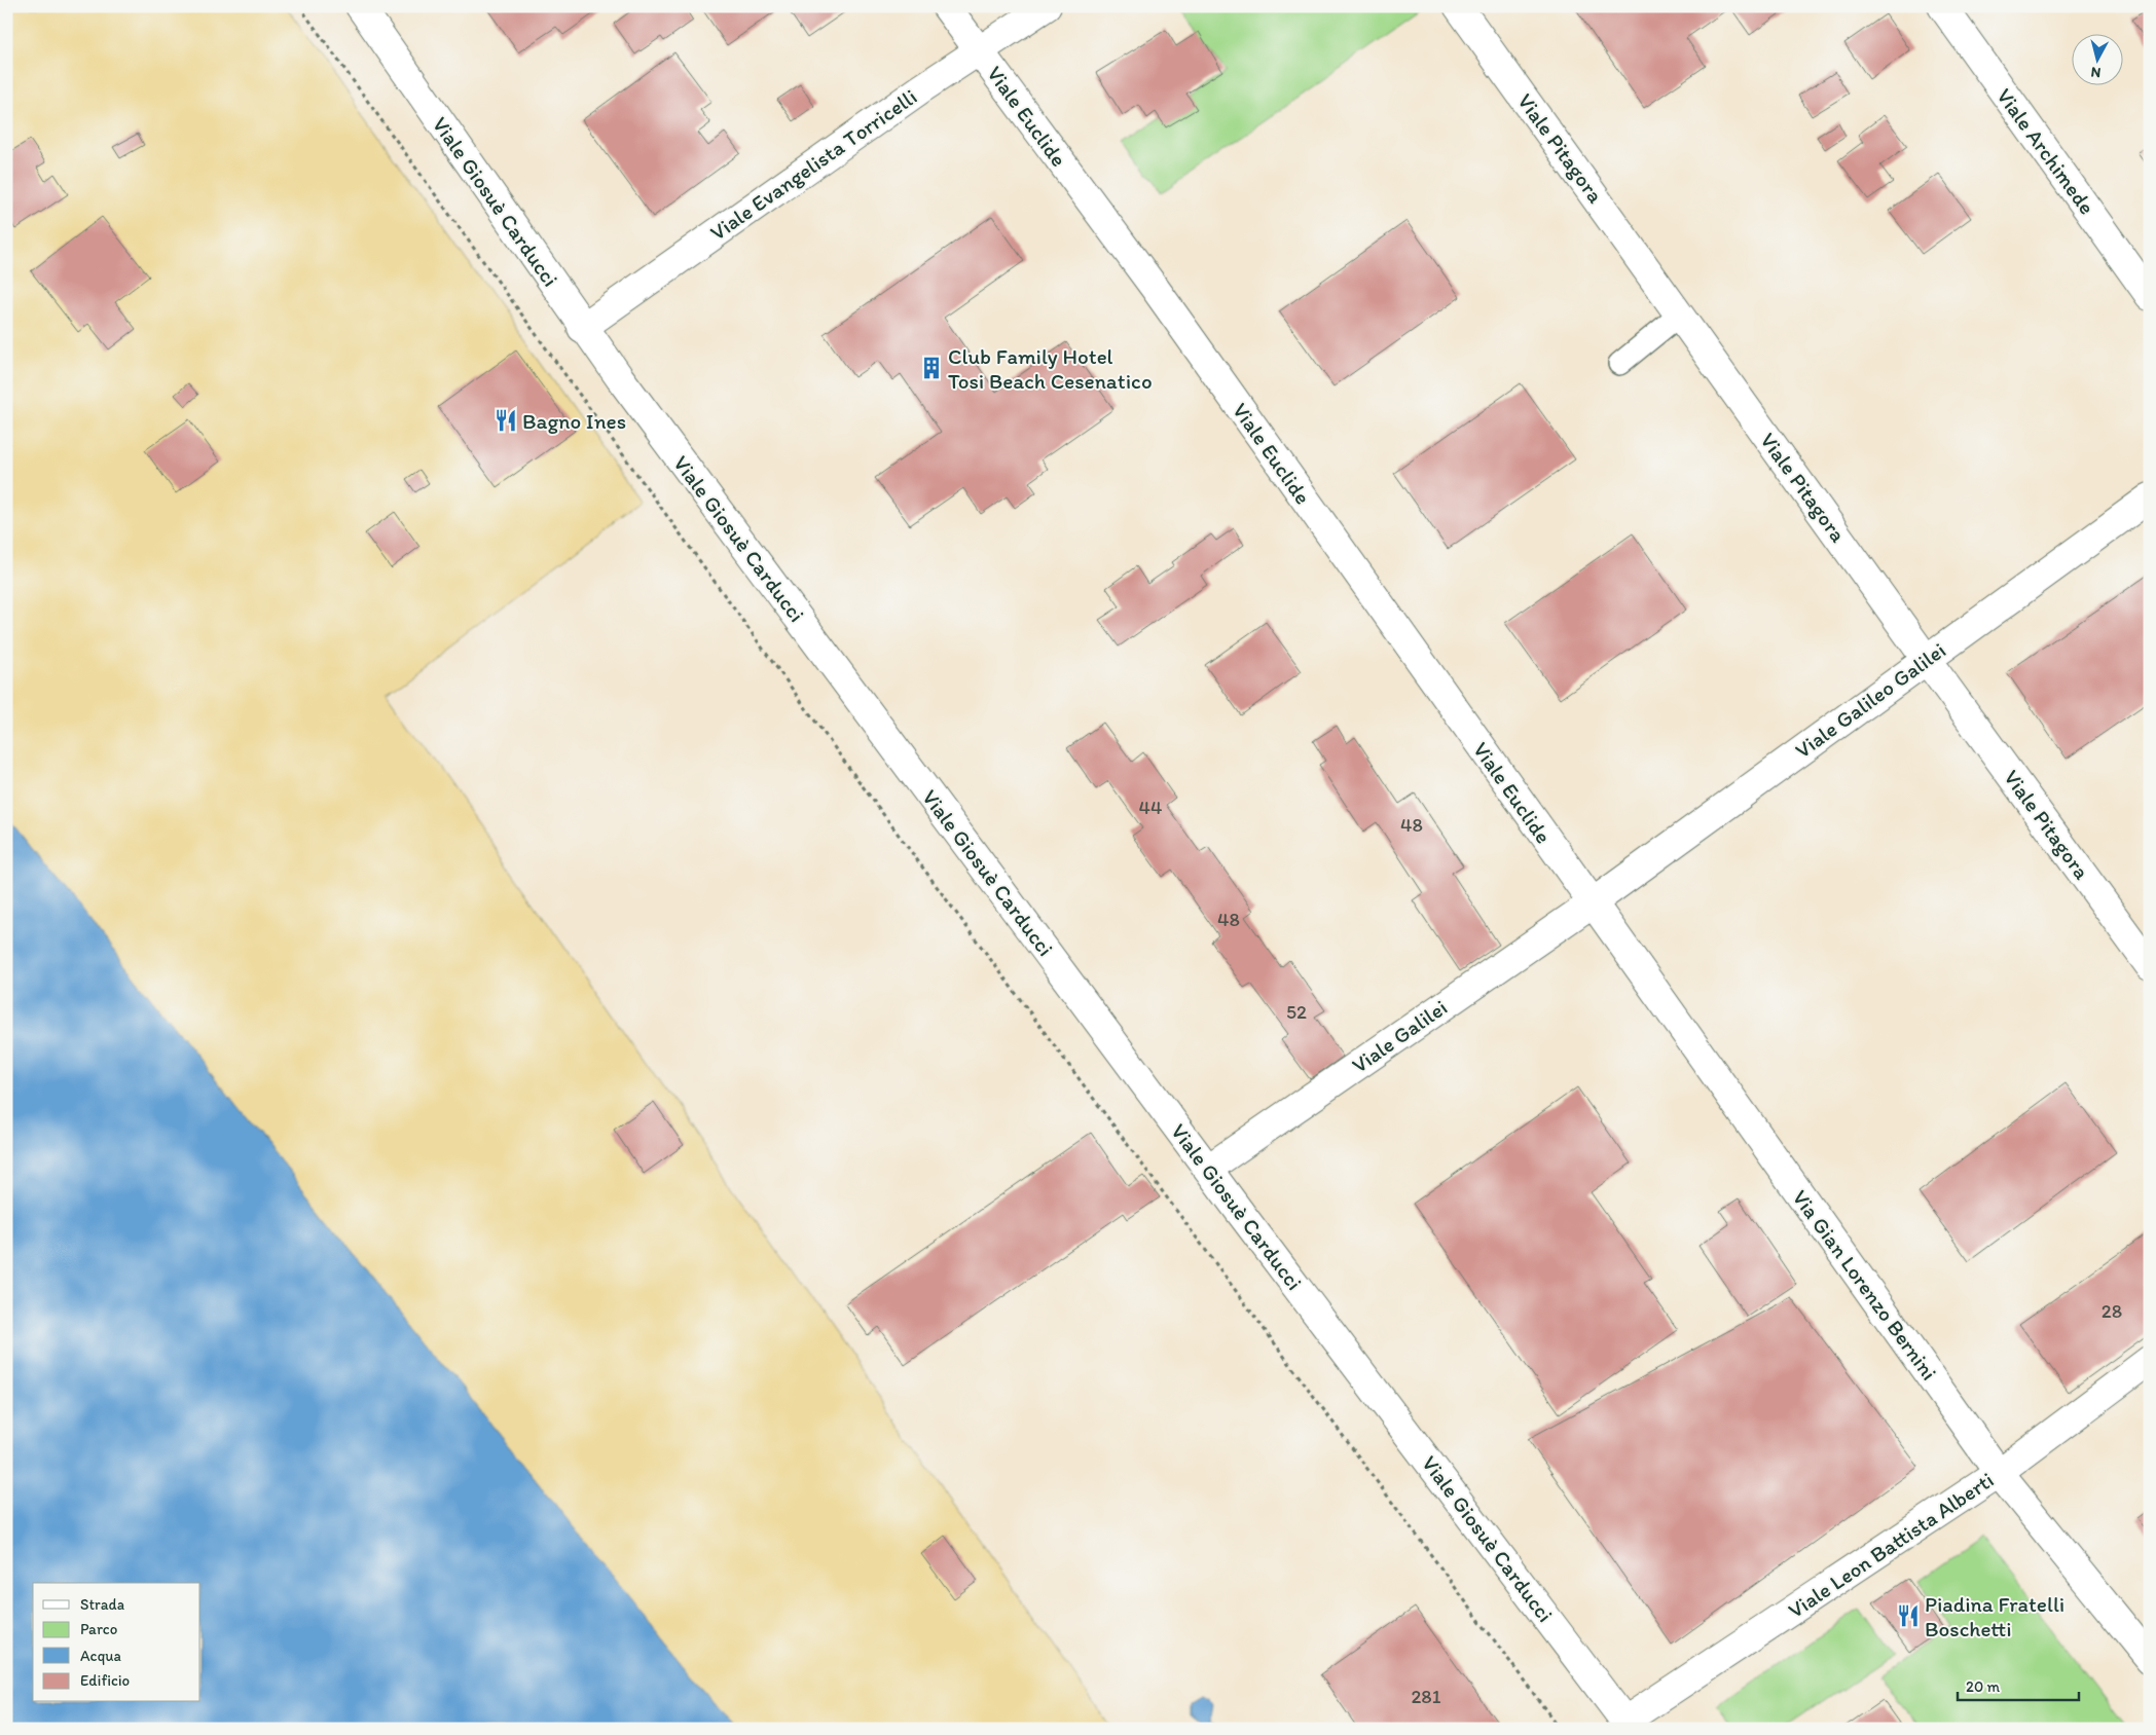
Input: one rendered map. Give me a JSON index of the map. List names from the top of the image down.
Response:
{
  "streets": {
    "street": [
      "Viale Euclide",
      "Viale Pitagora",
      "Viale Archimede",
      "Viale Evangelista Torricelli",
      "Viale Giosuè Carducci",
      "Viale Galileo Galilei",
      "Viale Galilei",
      "Via Gian Lorenzo Bernini",
      "Viale Leon Battista Alberti"
    ]
  },
  "crossings": [
    ["Viale Euclide", "Viale Evangelista Torricelli"],
    ["Viale Euclide", "Viale Galileo Galilei"],
    ["Viale Euclide", "Viale Galilei"],
    ["Viale Euclide", "Via Gian Lorenzo Bernini"],
    ["Viale Pitagora", "Viale Galileo Galilei"],
    ["Viale Evangelista Torricelli", "Viale Giosuè Carducci"],
    ["Viale Giosuè Carducci", "Viale Galilei"],
    ["Viale Giosuè Carducci", "Viale Leon Battista Alberti"],
    ["Viale Galileo Galilei", "Viale Galilei"],
    ["Viale Galileo Galilei", "Via Gian Lorenzo Bernini"],
    ["Viale Galilei", "Via Gian Lorenzo Bernini"],
    ["Via Gian Lorenzo Bernini", "Viale Leon Battista Alberti"]
  ],
  "places": {
    "building": ["Club Family Hotel Tosi Beach Cesenatico"],
    "restaurant": ["Bagno Ines", "Piadina Fratelli Boschetti"]
  },
  "house_numbers": [
    "44",
    "48",
    "48",
    "52",
    "28",
    "281"
  ],
  "legend": [
    "Strada",
    "Parco",
    "Acqua",
    "Edificio"
  ],
  "scale_bar": "20 m",
  "north": "bottom"
}
